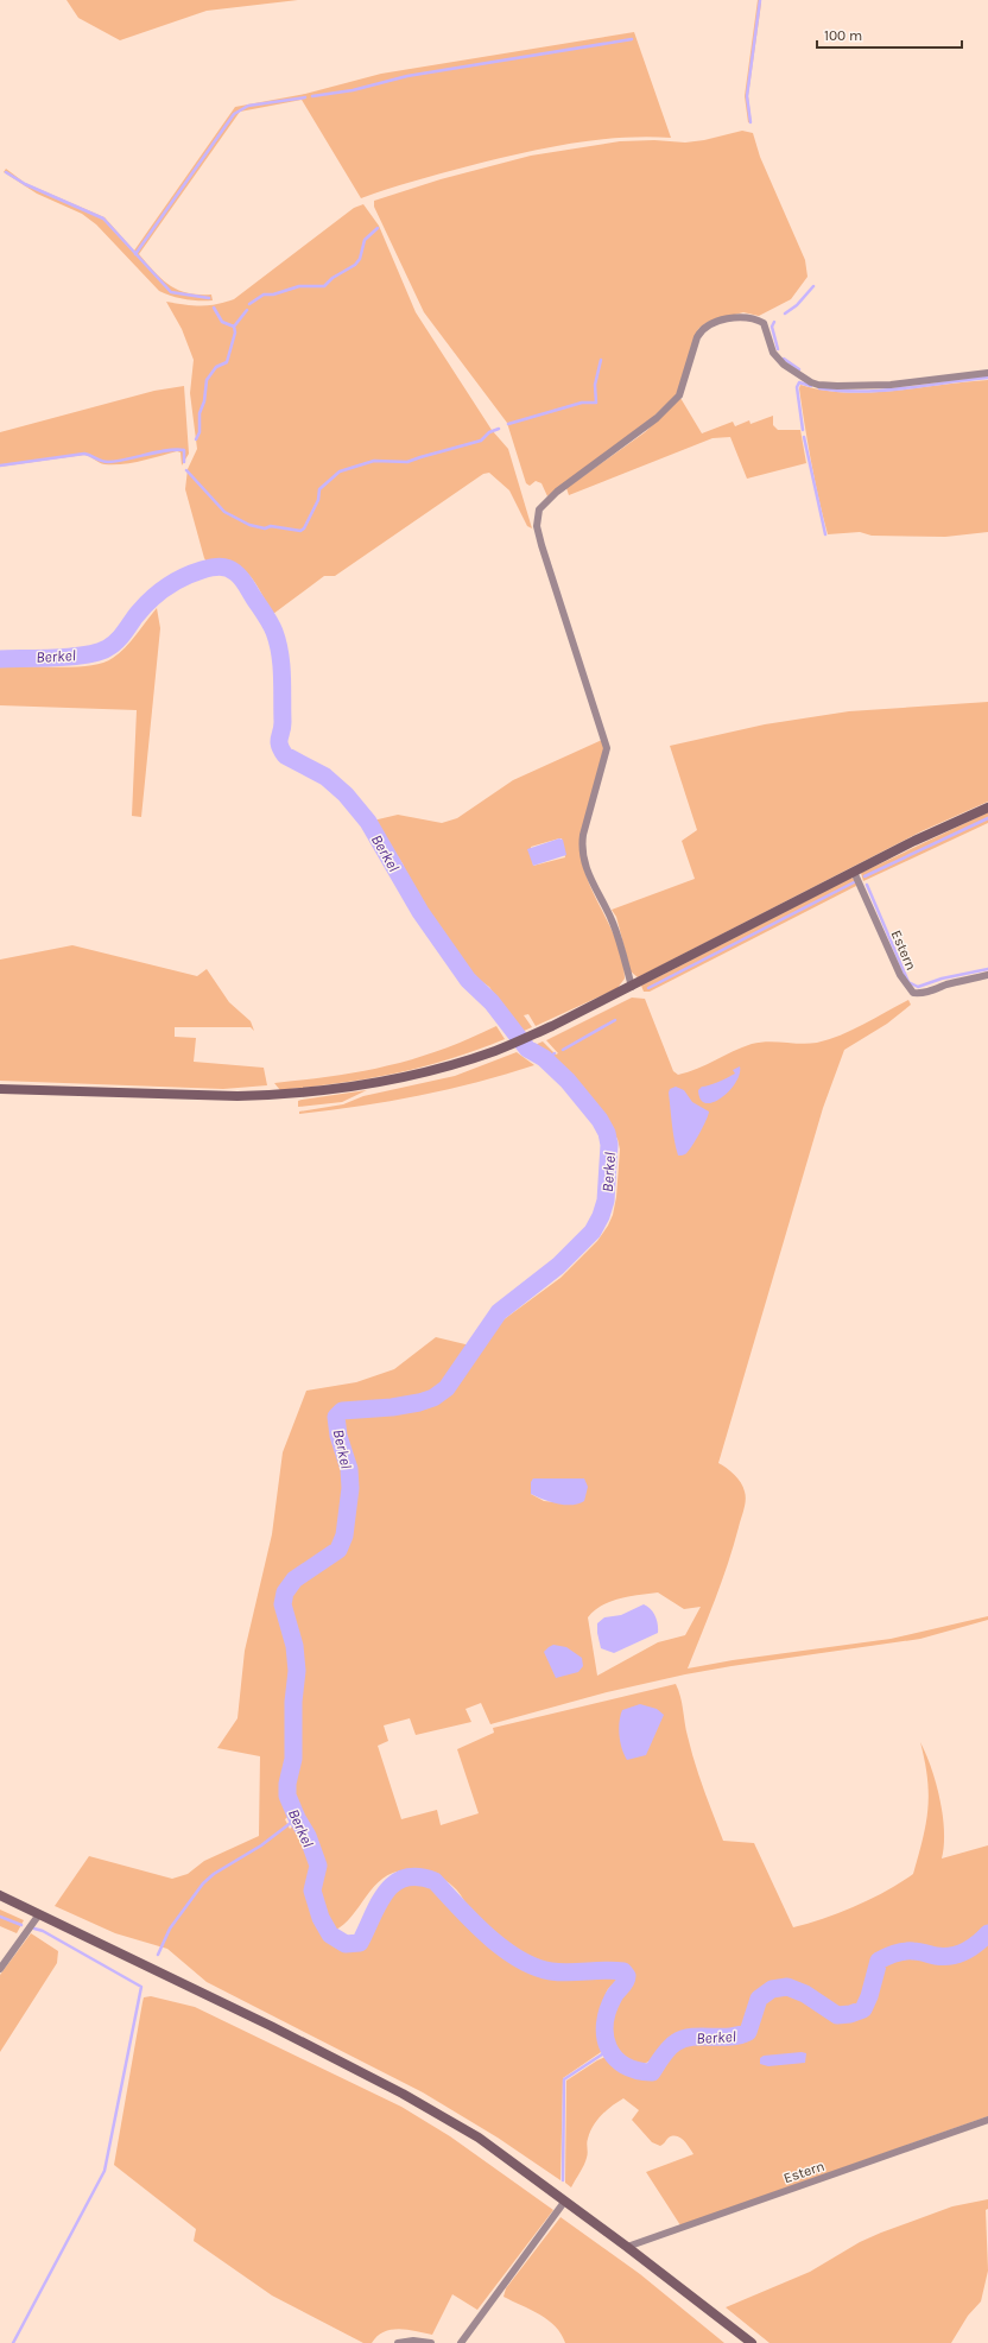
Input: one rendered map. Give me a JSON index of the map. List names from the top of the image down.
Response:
{
  "streets": {
    "street": ["Estern"]
  },
  "water": ["Berkel"],
  "scale_bar": "100 m"
}
